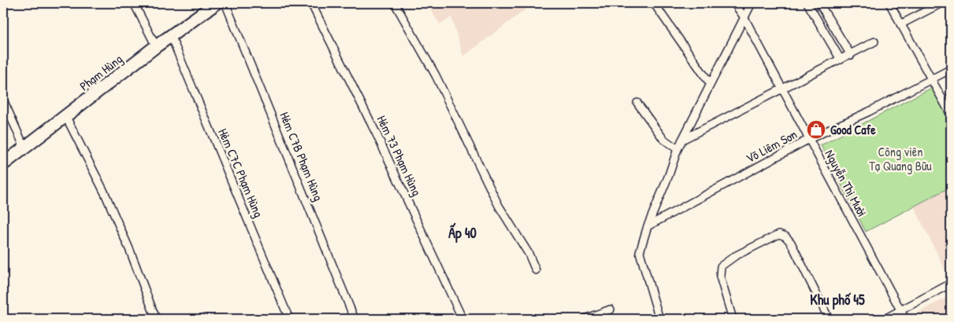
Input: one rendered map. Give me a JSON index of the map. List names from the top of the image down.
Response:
{
  "streets": {
    "main road": ["Phạm Hùng"],
    "street": [
      "Võ Liêm Sơn",
      "Hẻm 73 Phạm Hùng",
      "Hẻm C7B Phạm Hùng",
      "Hẻm C7C Phạm Hùng",
      "Nguyễn Thị Mười"
    ]
  },
  "crossings": [
    ["Phạm Hùng", "Hẻm C7C Phạm Hùng"],
    ["Võ Liêm Sơn", "Nguyễn Thị Mười"]
  ],
  "districts": ["Ấp 40", "Khu phố 45"],
  "parks": ["Công viên Tạ Quang Bữu"],
  "places": {
    "shop": ["Good Cafe"]
  }
}
